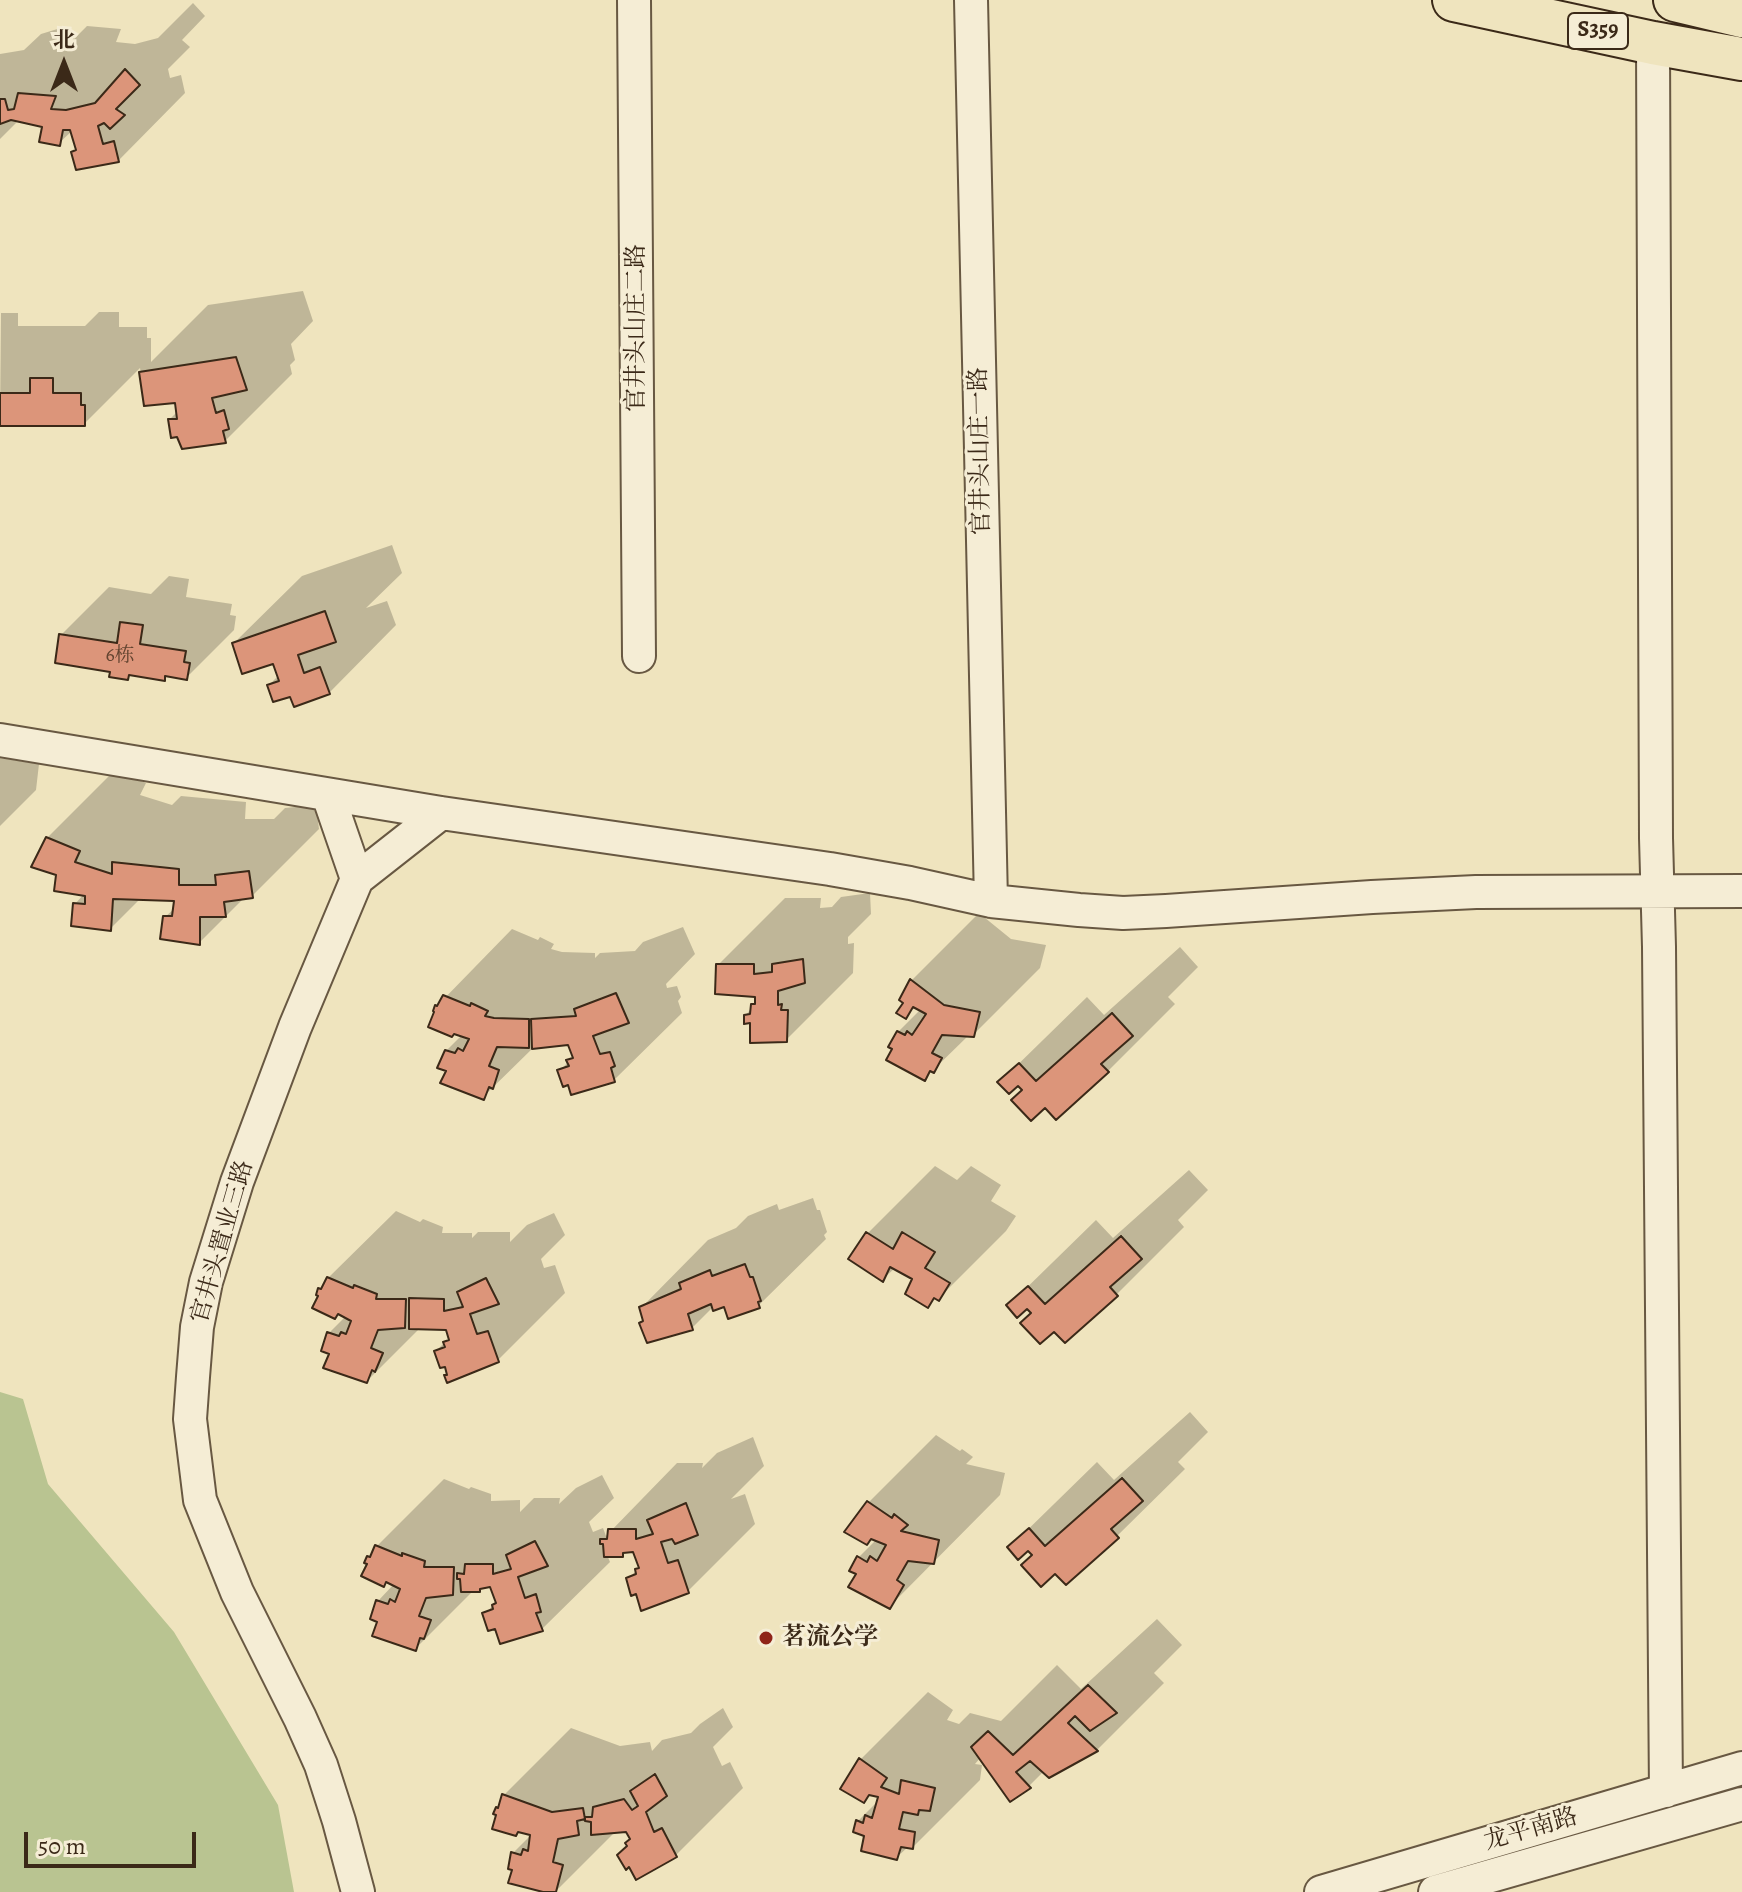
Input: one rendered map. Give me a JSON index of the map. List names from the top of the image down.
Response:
{
  "streets": {
    "main road": ["S359"],
    "street": [
      "官井头山庄二路",
      "官井头山庄一路",
      "官井头置业三路",
      "龙平南路"
    ]
  },
  "places": ["茗流公学"],
  "house_numbers": ["6栋"],
  "scale_bar": "50 m",
  "north": "top"
}
